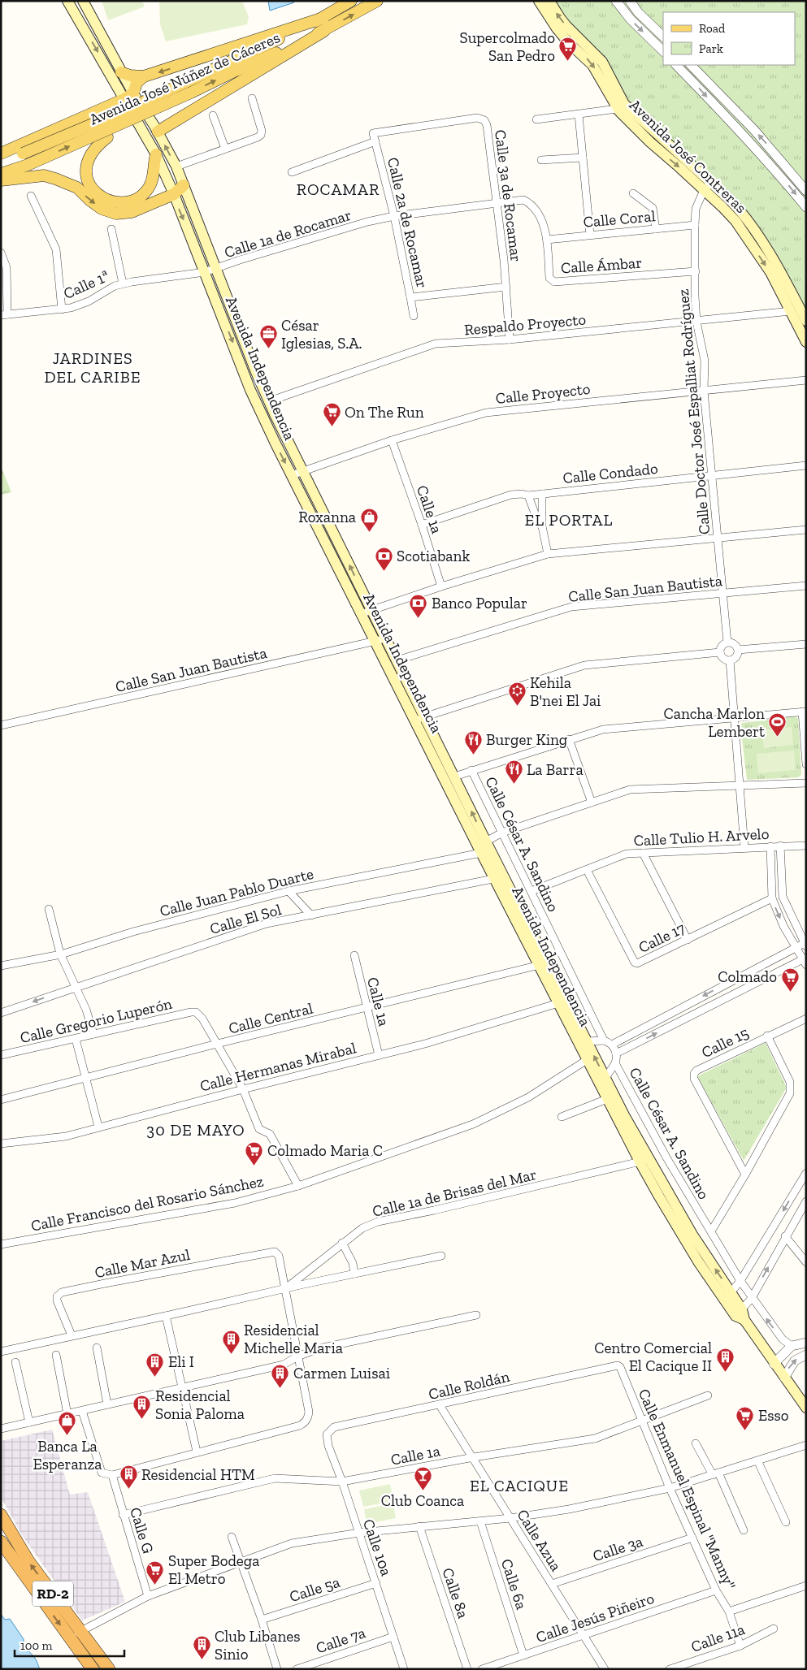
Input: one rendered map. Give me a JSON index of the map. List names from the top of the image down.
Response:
{
  "streets": {
    "highway": ["RD-2"],
    "main road": ["Avenida José Núñez de Cáceres", "Avenida José Contreras", "Avenida Independencia"],
    "street": [
      "Calle 3a de Rocamar",
      "Calle Coral",
      "Calle 2a de Rocamar",
      "Calle 1a de Rocamar",
      "Calle Ámbar",
      "Calle 1ª",
      "Respaldo Proyecto",
      "Calle Proyecto",
      "Calle Doctor José Espalliat Rodríguez",
      "Calle Condado",
      "Calle 1a",
      "Calle San Juan Bautista",
      "Calle Tulio H. Arvelo",
      "Calle César A. Sandino",
      "Calle Juan Pablo Duarte",
      "Calle El Sol",
      "Calle 17",
      "Calle Central",
      "Calle Gregorio Luperón",
      "Calle 15",
      "Calle Hermanas Mirabal",
      "Calle 1a de Brisas del Mar",
      "Calle Francisco del Rosario Sánchez",
      "Calle Mar Azul",
      "Calle Roldán",
      "Calle Enmanuel Espinal \"Manny\"",
      "Calle G",
      "Calle Azua",
      "Calle 10a",
      "Calle 3a",
      "Calle 6a",
      "Calle 5a",
      "Calle 8a",
      "Calle Jesús Piñeiro",
      "Calle 11a",
      "Calle 7a"
    ]
  },
  "crossings": [
    ["Avenida José Contreras", "Respaldo Proyecto"],
    ["Avenida José Contreras", "Calle Doctor José Espalliat Rodríguez"],
    ["Calle 3a de Rocamar", "Calle 2a de Rocamar"],
    ["Calle 3a de Rocamar", "Calle 1a de Rocamar"],
    ["Calle 3a de Rocamar", "Respaldo Proyecto"],
    ["Calle Coral", "Calle 1a de Rocamar"],
    ["Calle Coral", "Calle Ámbar"],
    ["Calle Coral", "Calle Doctor José Espalliat Rodríguez"],
    ["Calle 2a de Rocamar", "Calle 1a de Rocamar"],
    ["Calle 1a de Rocamar", "Calle Ámbar"],
    ["Calle 1a de Rocamar", "Calle 1ª"],
    ["Calle 1a de Rocamar", "Avenida Independencia"],
    ["Calle Ámbar", "Calle Doctor José Espalliat Rodríguez"],
    ["Calle 1ª", "Avenida Independencia"],
    ["Respaldo Proyecto", "Avenida Independencia"],
    ["Respaldo Proyecto", "Calle Doctor José Espalliat Rodríguez"],
    ["Avenida Independencia", "Calle Proyecto"],
    ["Avenida Independencia", "Calle San Juan Bautista"],
    ["Avenida Independencia", "Calle Juan Pablo Duarte"],
    ["Avenida Independencia", "Calle El Sol"],
    ["Avenida Independencia", "Calle Central"],
    ["Avenida Independencia", "Calle Hermanas Mirabal"],
    ["Avenida Independencia", "Calle 1a de Brisas del Mar"],
    ["Avenida Independencia", "Calle Francisco del Rosario Sánchez"],
    ["Calle Proyecto", "Calle Doctor José Espalliat Rodríguez"],
    ["Calle Proyecto", "Calle 1a"],
    ["Calle Doctor José Espalliat Rodríguez", "Calle Condado"],
    ["Calle Doctor José Espalliat Rodríguez", "Calle San Juan Bautista"],
    ["Calle Condado", "Calle 1a"],
    ["Calle 1a", "Calle Central"],
    ["Calle 1a", "Calle Hermanas Mirabal"],
    ["Calle 1a", "Calle Enmanuel Espinal \"Manny\""],
    ["Calle 1a", "Calle G"],
    ["Calle 1a", "Calle Azua"],
    ["Calle 1a", "Calle 10a"],
    ["Calle Tulio H. Arvelo", "Calle César A. Sandino"],
    ["Calle Tulio H. Arvelo", "Calle 17"],
    ["Calle César A. Sandino", "Calle Juan Pablo Duarte"],
    ["Calle Central", "Calle Gregorio Luperón"],
    ["Calle 1a de Brisas del Mar", "Calle Mar Azul"],
    ["Calle Roldán", "Calle Enmanuel Espinal \"Manny\""],
    ["Calle Roldán", "Calle Azua"],
    ["Calle Roldán", "Calle 10a"],
    ["Calle Enmanuel Espinal \"Manny\"", "Calle 3a"],
    ["Calle Enmanuel Espinal \"Manny\"", "Calle Jesús Piñeiro"],
    ["Calle Enmanuel Espinal \"Manny\"", "Calle 11a"],
    ["Calle Azua", "Calle 3a"],
    ["Calle Azua", "Calle Jesús Piñeiro"],
    ["Calle 10a", "Calle 5a"],
    ["Calle 10a", "Calle 7a"],
    ["Calle 6a", "Calle Jesús Piñeiro"]
  ],
  "districts": [
    "ROCAMAR",
    "JARDINES DEL CARIBE",
    "EL PORTAL",
    "30 DE MAYO",
    "EL CACIQUE"
  ],
  "places": {
    "supermarket": [
      "Supercolmado San Pedro",
      "On The Run",
      "Colmado",
      "Colmado Maria C",
      "Esso",
      "Super Bodega El Metro"
    ],
    "office": ["César Iglesias, S.A."],
    "shop": ["Roxanna", "Banca La Esperanza"],
    "bank": ["Scotiabank", "Banco Popular"],
    "synagogue": ["Kehila B'nei El Jai"],
    "sports": ["Cancha Marlon Lembert"],
    "restaurant": ["Burger King", "La Barra"],
    "building": [
      "Residencial Michelle Maria",
      "Centro Comercial El Cacique II",
      "Eli I",
      "Carmen Luisai",
      "Residencial Sonia Paloma",
      "Residencial HTM",
      "Club Libanes Sinio"
    ],
    "bar": ["Club Coanca"]
  },
  "legend": ["Road", "Park"],
  "scale_bar": "100 m"
}
